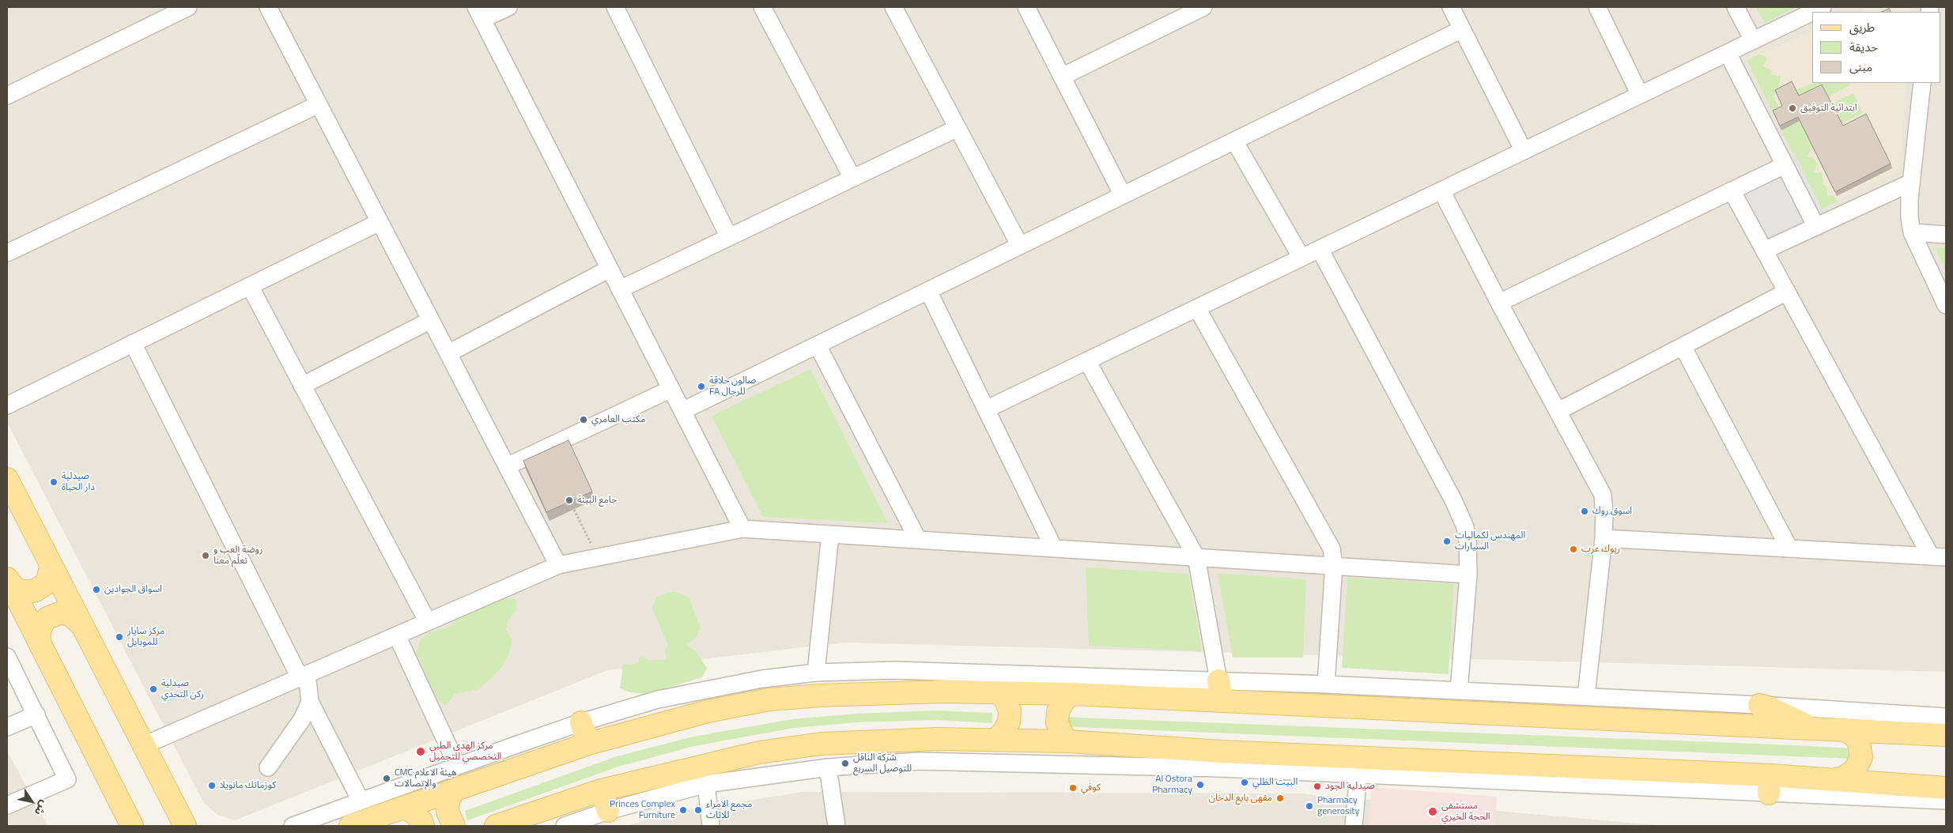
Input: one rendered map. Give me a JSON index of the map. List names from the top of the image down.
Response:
{
  "places": [
    "ابتدائية التوفيق",
    "صالون حلاقة FA للرجال",
    "مكتب العامري",
    "صيدلية دار الحياة",
    "جامع البينة",
    "اسوق روك",
    "المهندس لكماليات السيارات",
    "ريوك عرب",
    "روضة إلعب و تعلّم معنا",
    "اسواق الجوادين",
    "مركز سايار للموبايل",
    "صيدلية ركن التحدي",
    "مركز الهدى الطبي التخصصي للتجميل",
    "شركة الناقل للتوصيل السريع",
    "CMC هيئة الاعلام والإتصالات",
    "البيت الظلي",
    "Al Ostora Pharmacy",
    "كوزماتك مانويلا",
    "صيدليه الجود",
    "كوفي",
    "مقهى بايع الدخان",
    "Pharmacy generosity",
    "Princes Complex Furniture",
    "مجمع الامراء للاثاث",
    "مستشفى الحجة الخيري"
  ],
  "legend": ["طريق", "حديقة", "مبنى"],
  "north": "bottom right"
}
